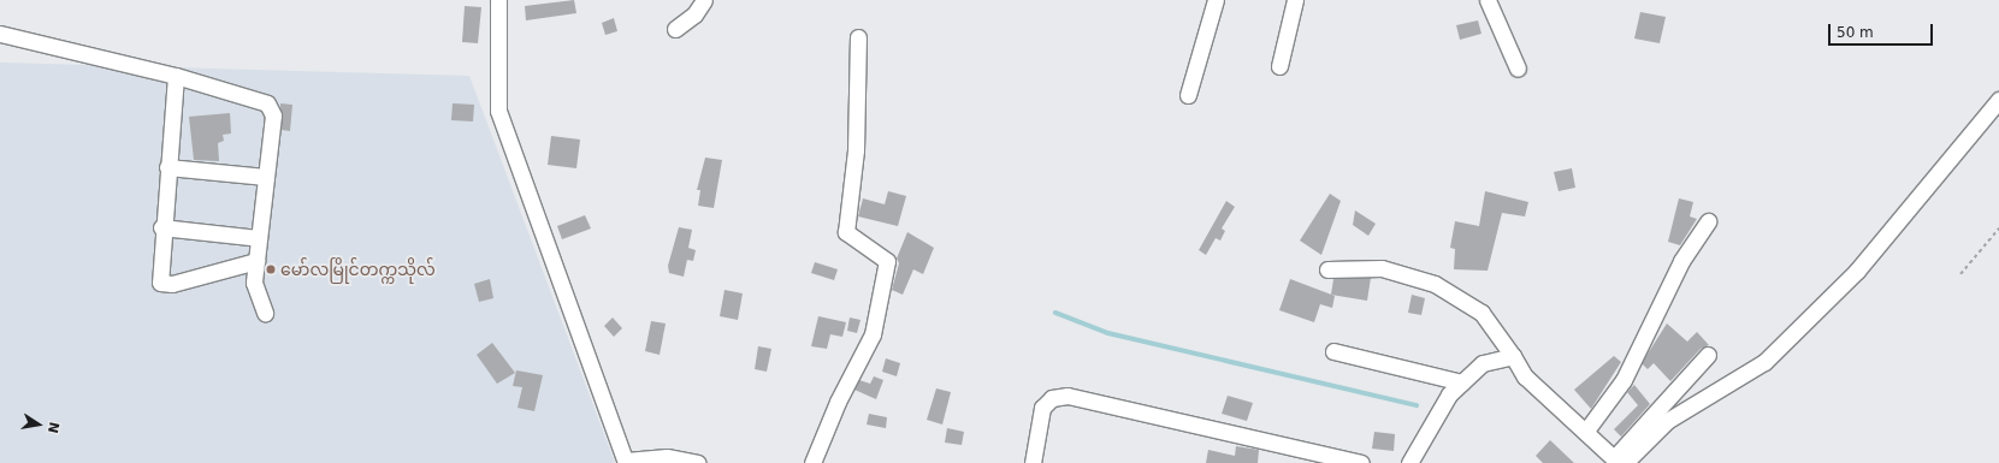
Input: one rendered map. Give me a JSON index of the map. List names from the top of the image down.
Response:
{
  "places": ["မော်လမြိုင်တက္ကသိုလ်"],
  "scale_bar": "50 m",
  "north": "right"
}
